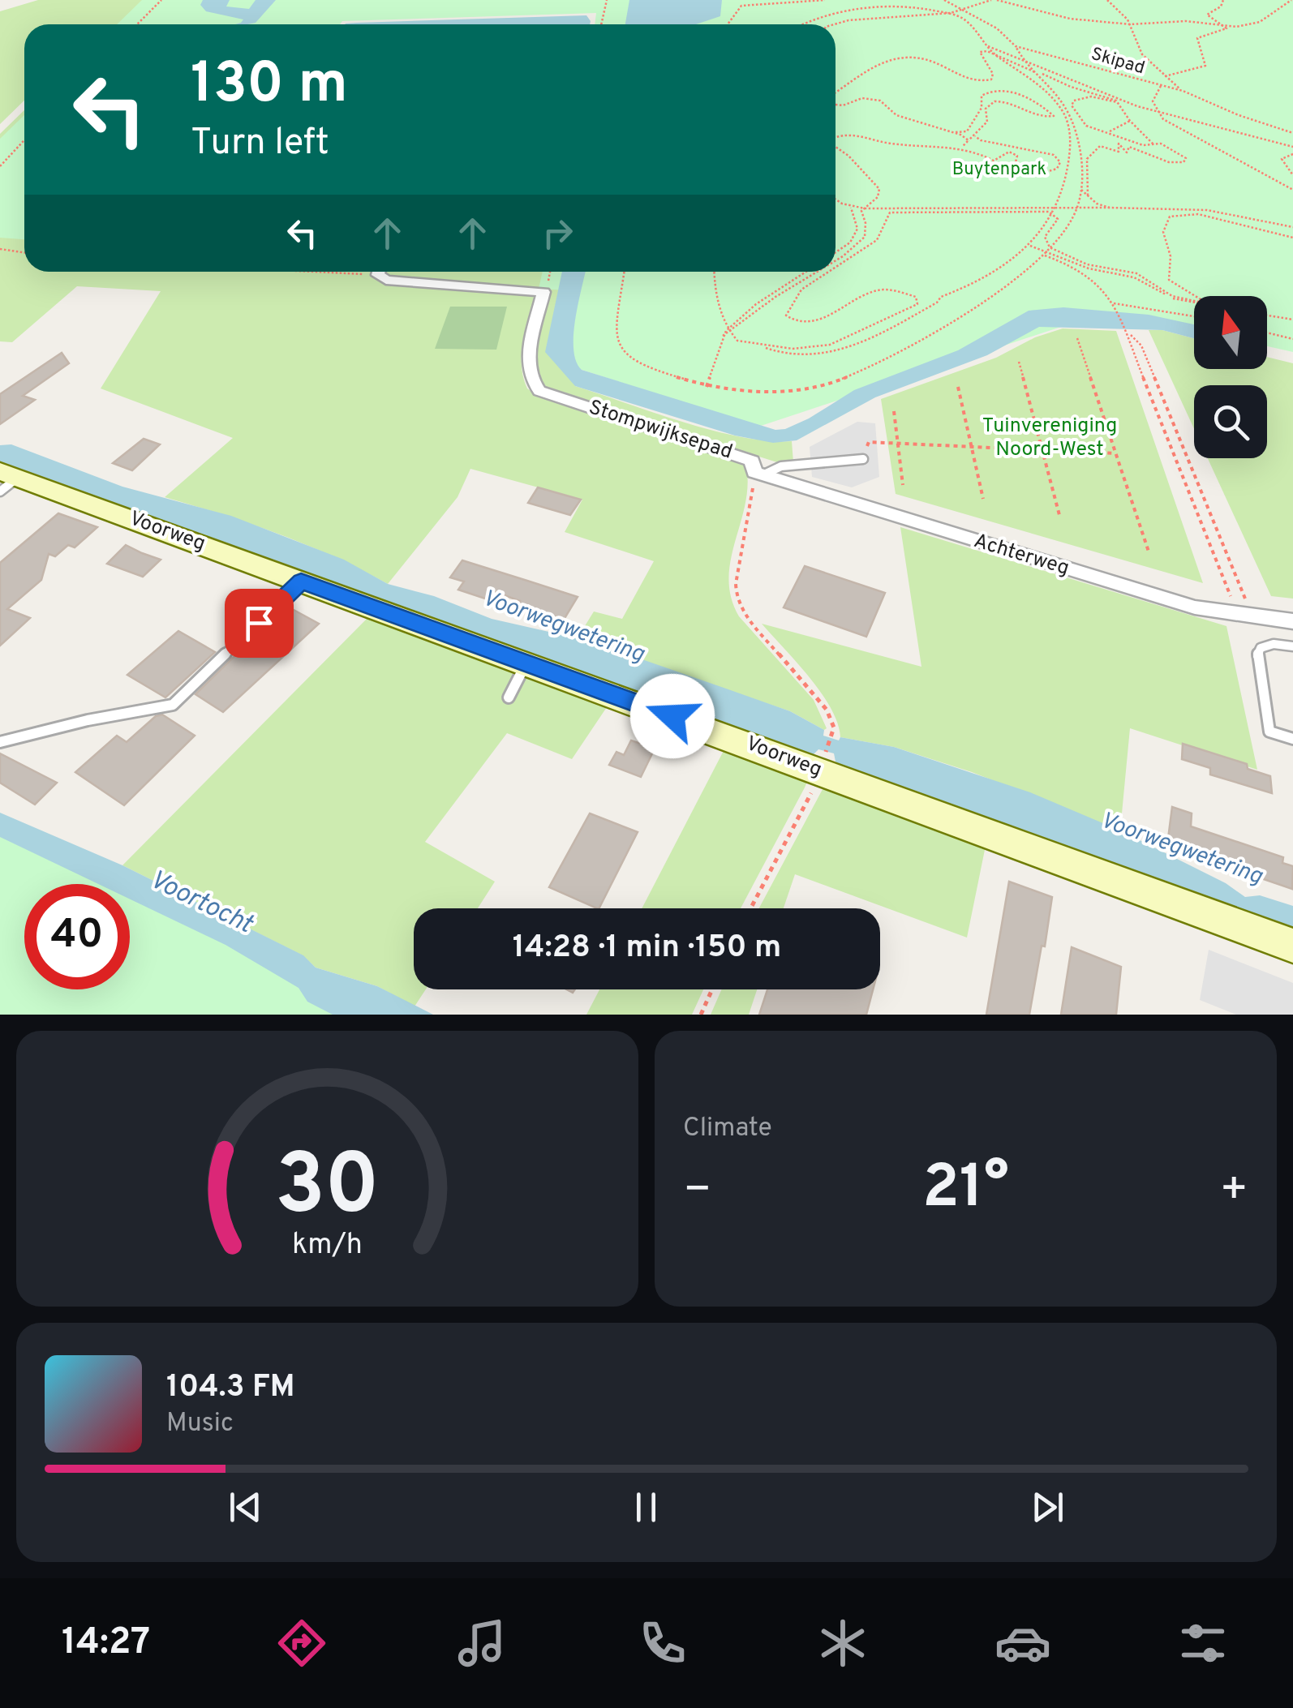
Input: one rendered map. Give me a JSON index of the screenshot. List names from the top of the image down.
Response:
{
  "streets": {
    "street": ["Stompwijksepad", "Voorweg", "Achterweg"],
    "path": ["Skipad"]
  },
  "crossings": [
    ["Stompwijksepad", "Voorweg"],
    ["Stompwijksepad", "Achterweg"]
  ],
  "water": ["Voorwegwetering", "Voortocht"],
  "parks": ["Buytenpark", "Tuinvereniging Noord-West"],
  "north": "top",
  "page": {
    "turn": ["130 m", "Turn left"],
    "limit": "40",
    "trip": "14:28 · 1 min · 150 m",
    "tile": "Climate",
    "heat": ["−", "21°", "+"],
    "song": ["104.3 FM", "Music"],
    "tabs": "14:27",
    "gauge": ["30", "km/h"]
  }
}
